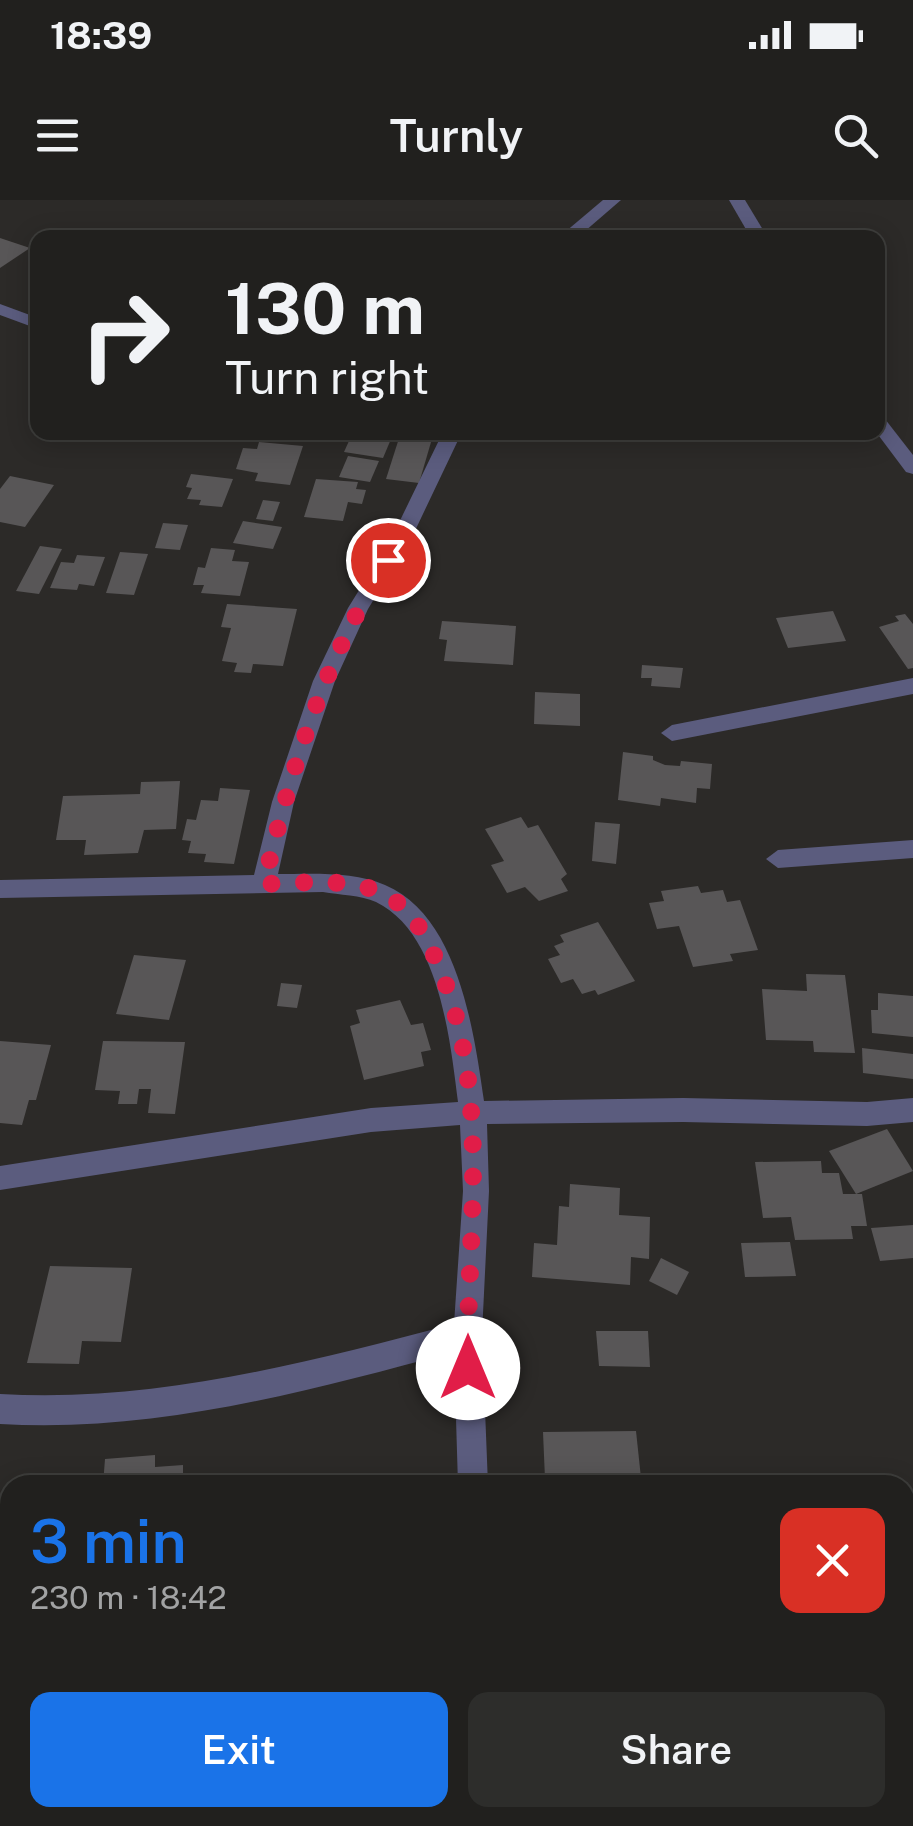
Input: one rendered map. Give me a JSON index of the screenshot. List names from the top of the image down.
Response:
{
  "page": {
    "status": "18:39",
    "header": "Turnly",
    "turn": ["130 m", "Turn right"],
    "heading": ["3 min", "230 m · 18:42"],
    "buttons": ["Exit", "Share"]
  }
}
